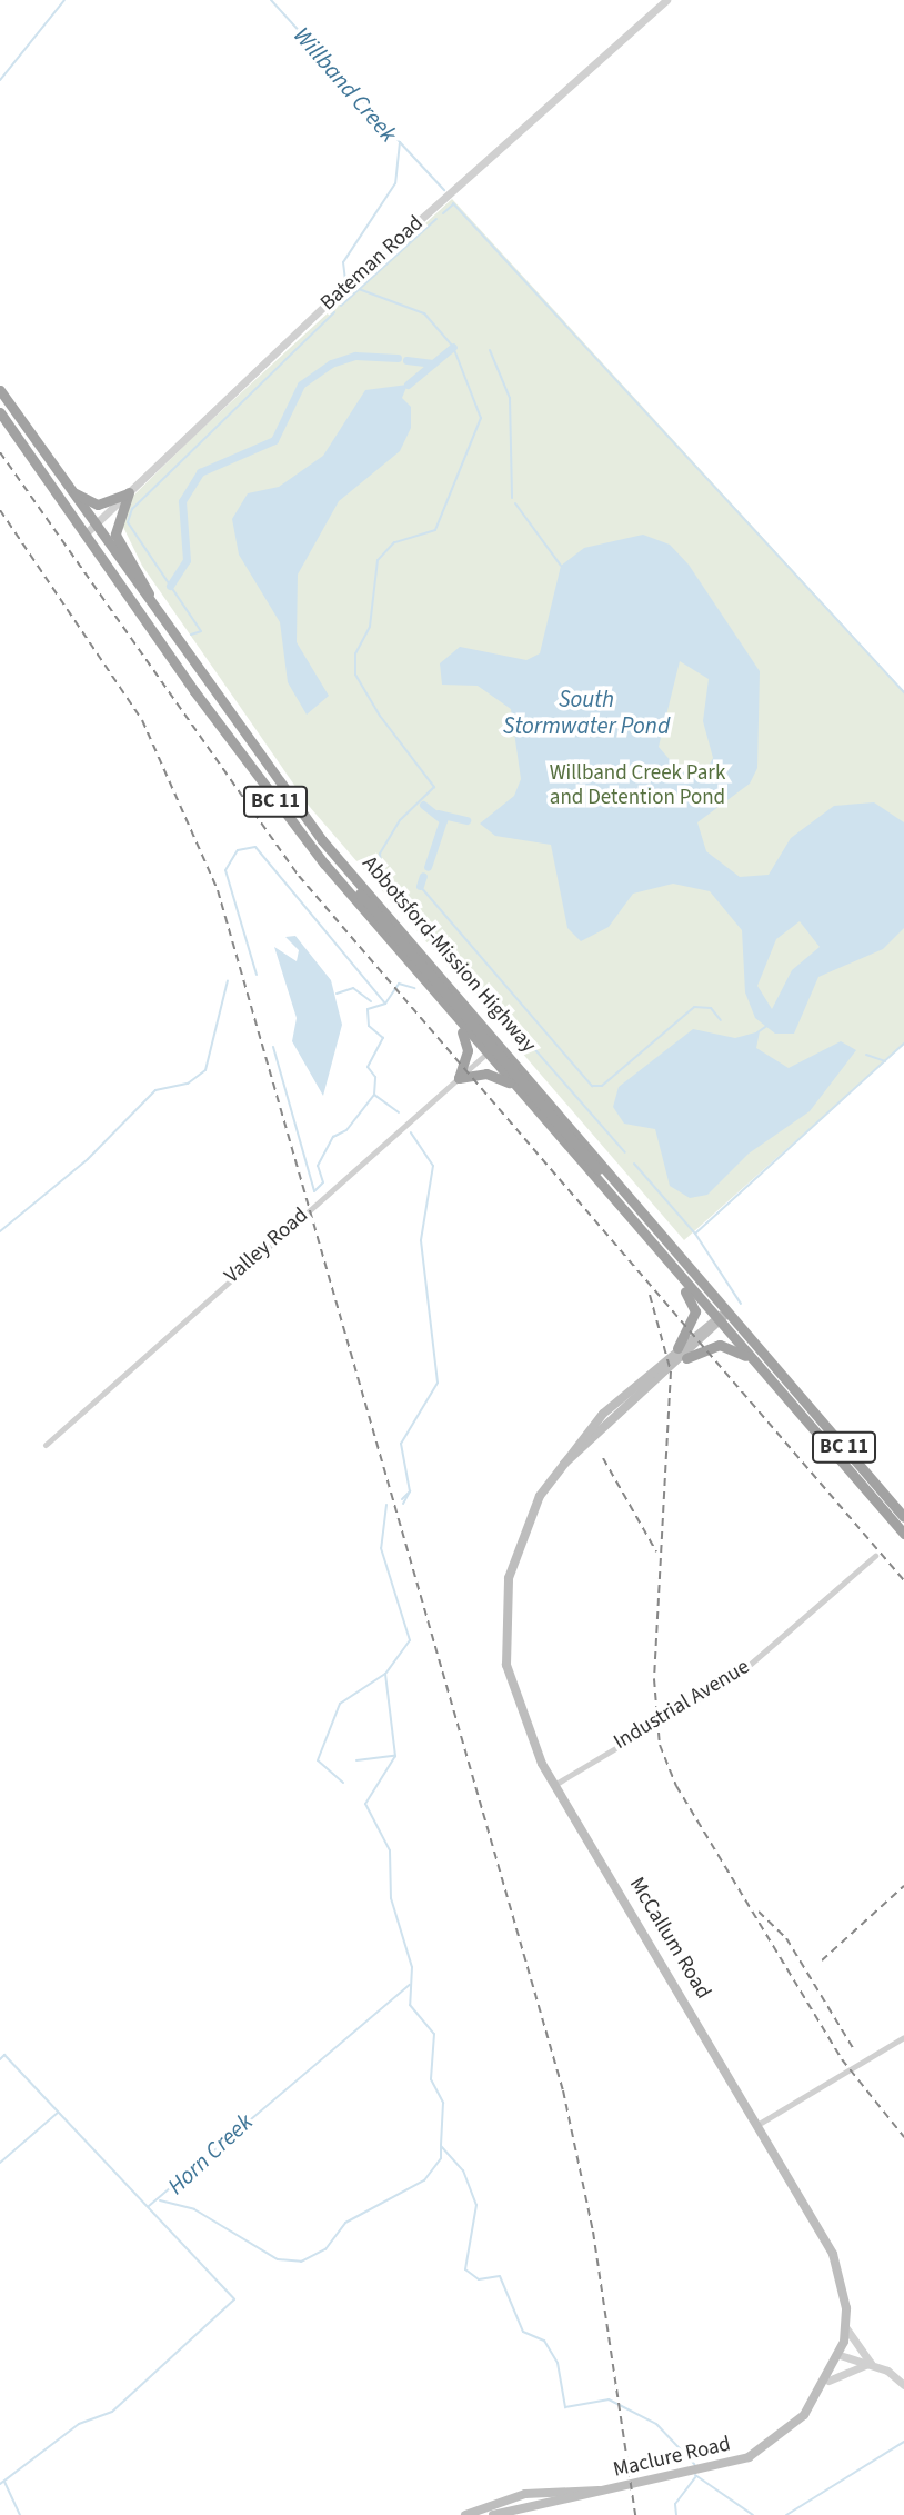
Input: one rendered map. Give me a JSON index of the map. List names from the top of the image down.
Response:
{
  "streets": {
    "highway": ["BC 11", "Abbotsford-Mission Highway"],
    "main road": ["McCallum Road", "Maclure Road"],
    "street": ["Bateman Road", "Valley Road", "Industrial Avenue"]
  },
  "crossings": [
    ["Bateman Road", "Abbotsford-Mission Highway"],
    ["Abbotsford-Mission Highway", "Valley Road"],
    ["Abbotsford-Mission Highway", "McCallum Road"],
    ["Industrial Avenue", "McCallum Road"],
    ["McCallum Road", "Maclure Road"]
  ],
  "water": ["Willband Creek", "South Stormwater Pond", "Horn Creek"],
  "parks": ["Willband Creek Park and Detention Pond"]
}
